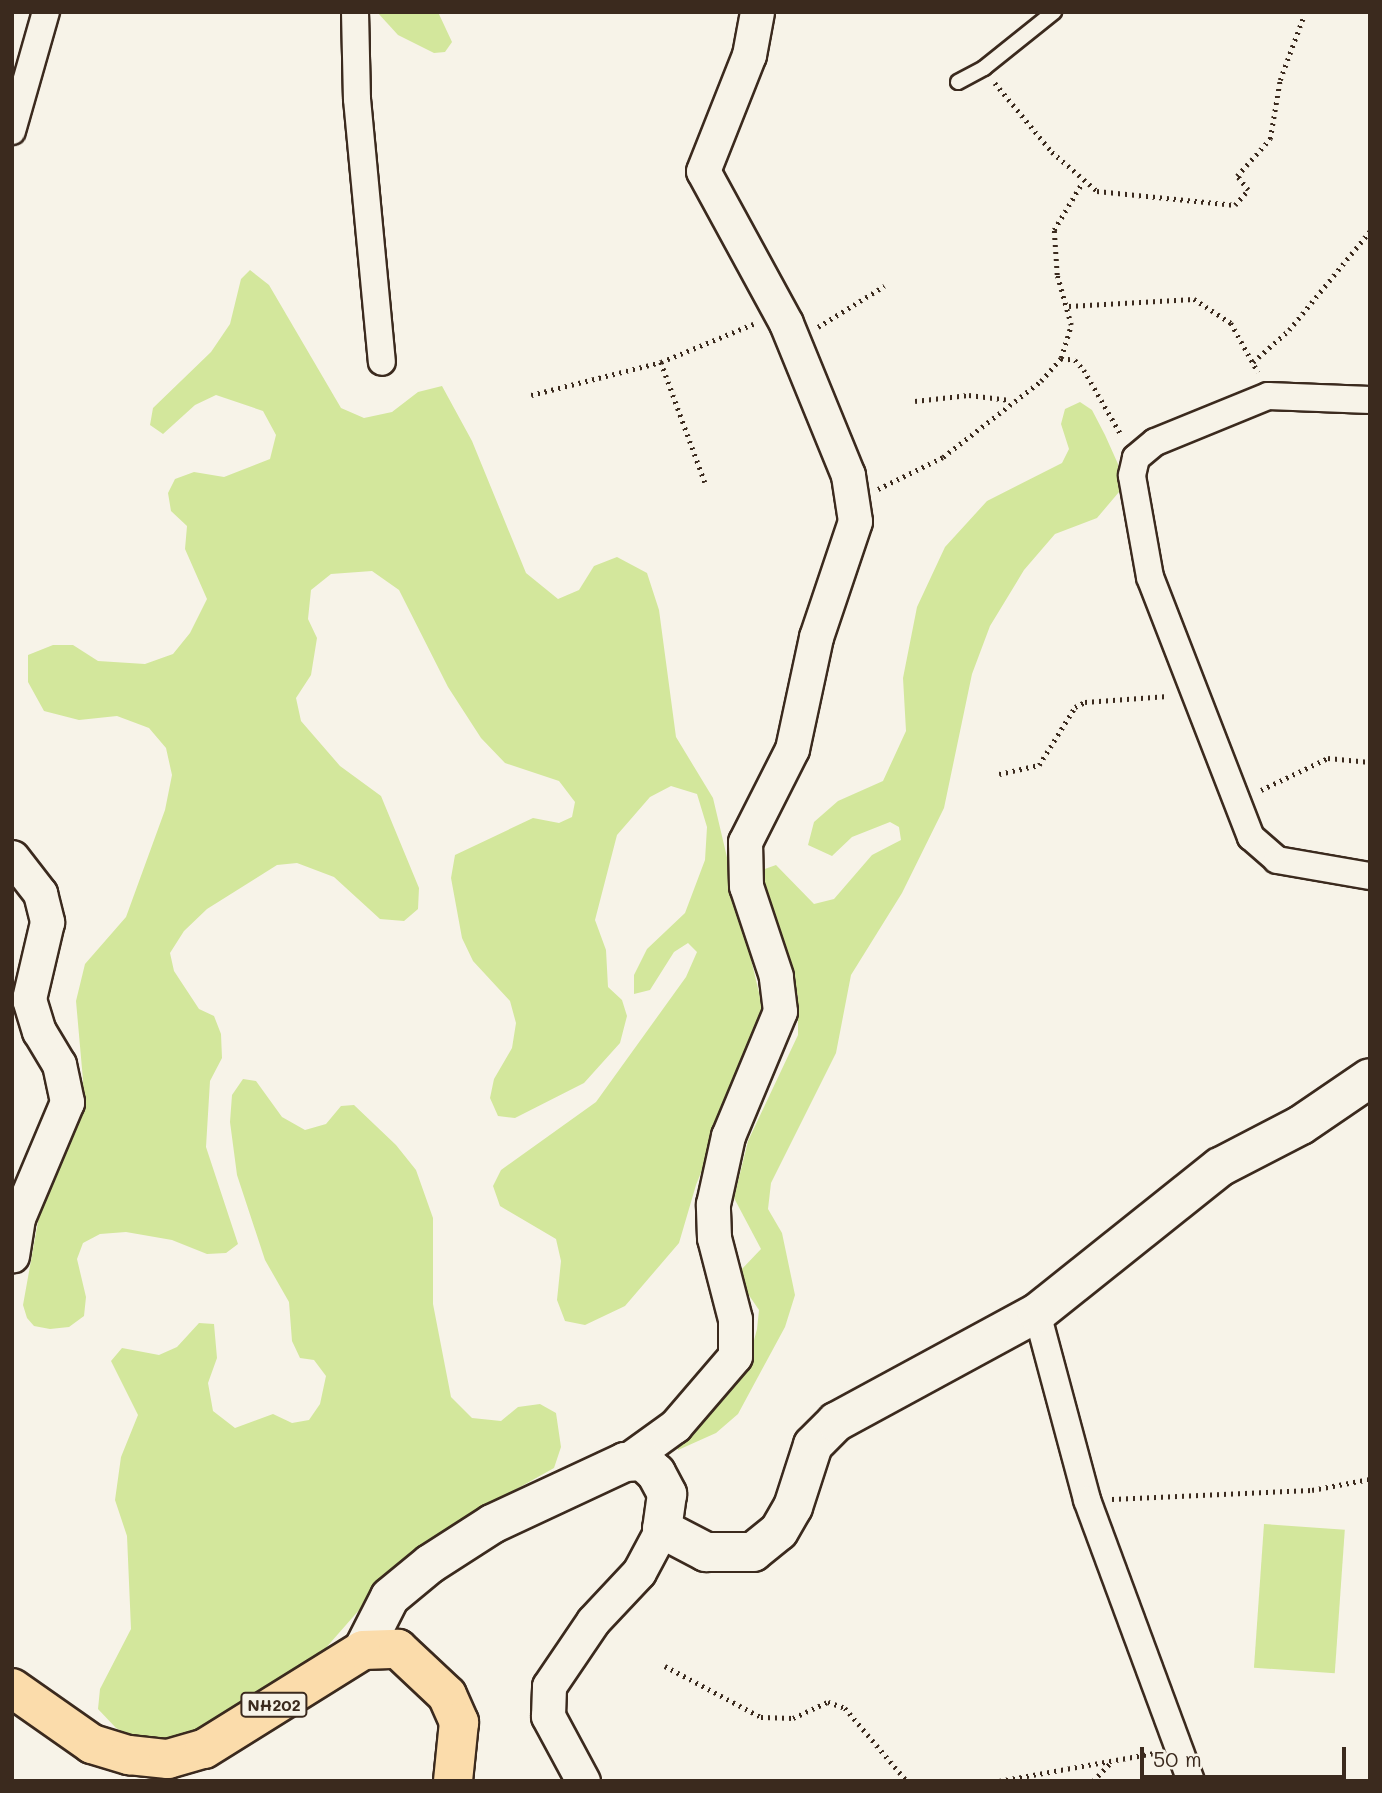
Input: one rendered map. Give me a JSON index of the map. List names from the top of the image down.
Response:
{
  "streets": {
    "highway": ["NH202"]
  },
  "scale_bar": "50 m"
}
